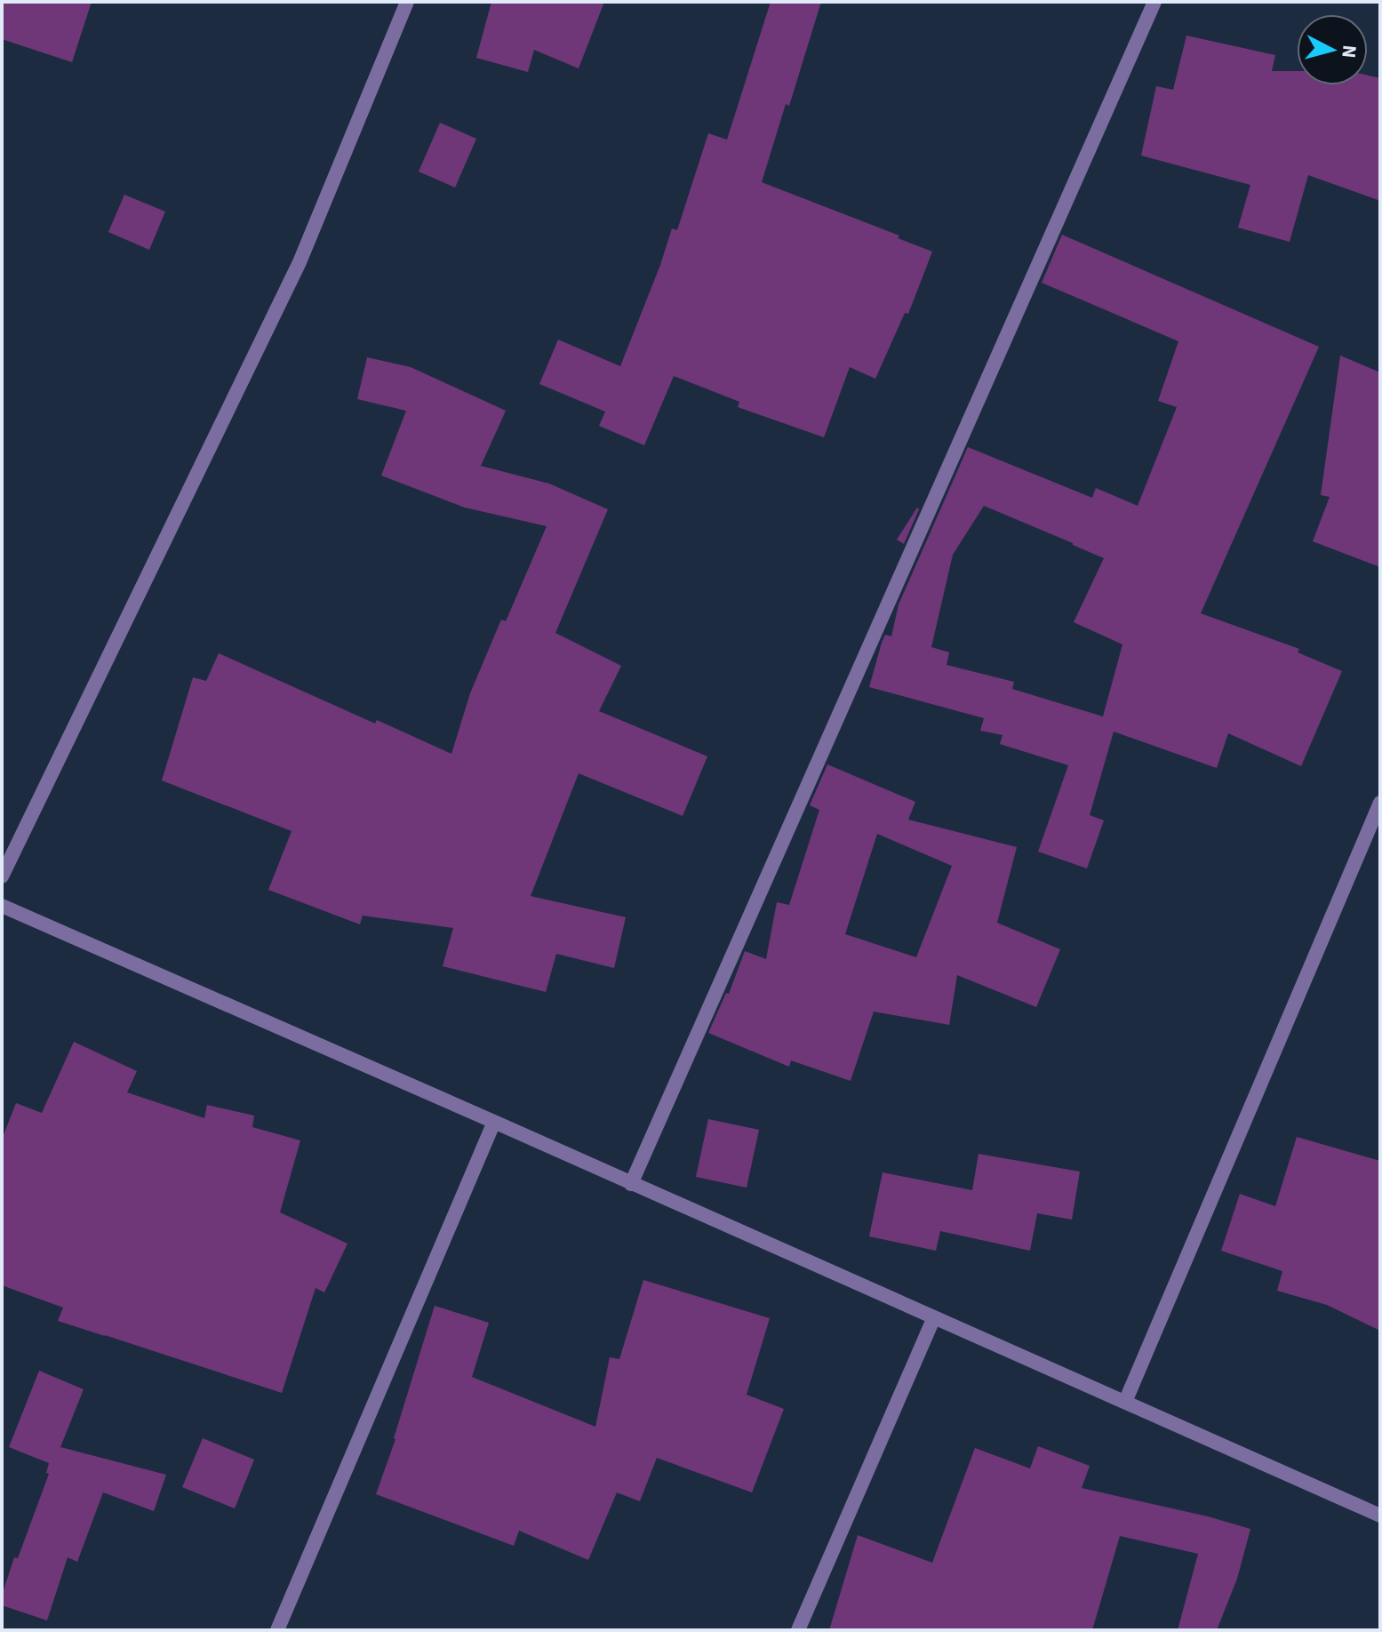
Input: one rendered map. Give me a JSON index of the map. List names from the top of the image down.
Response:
{
  "north": "right"
}
